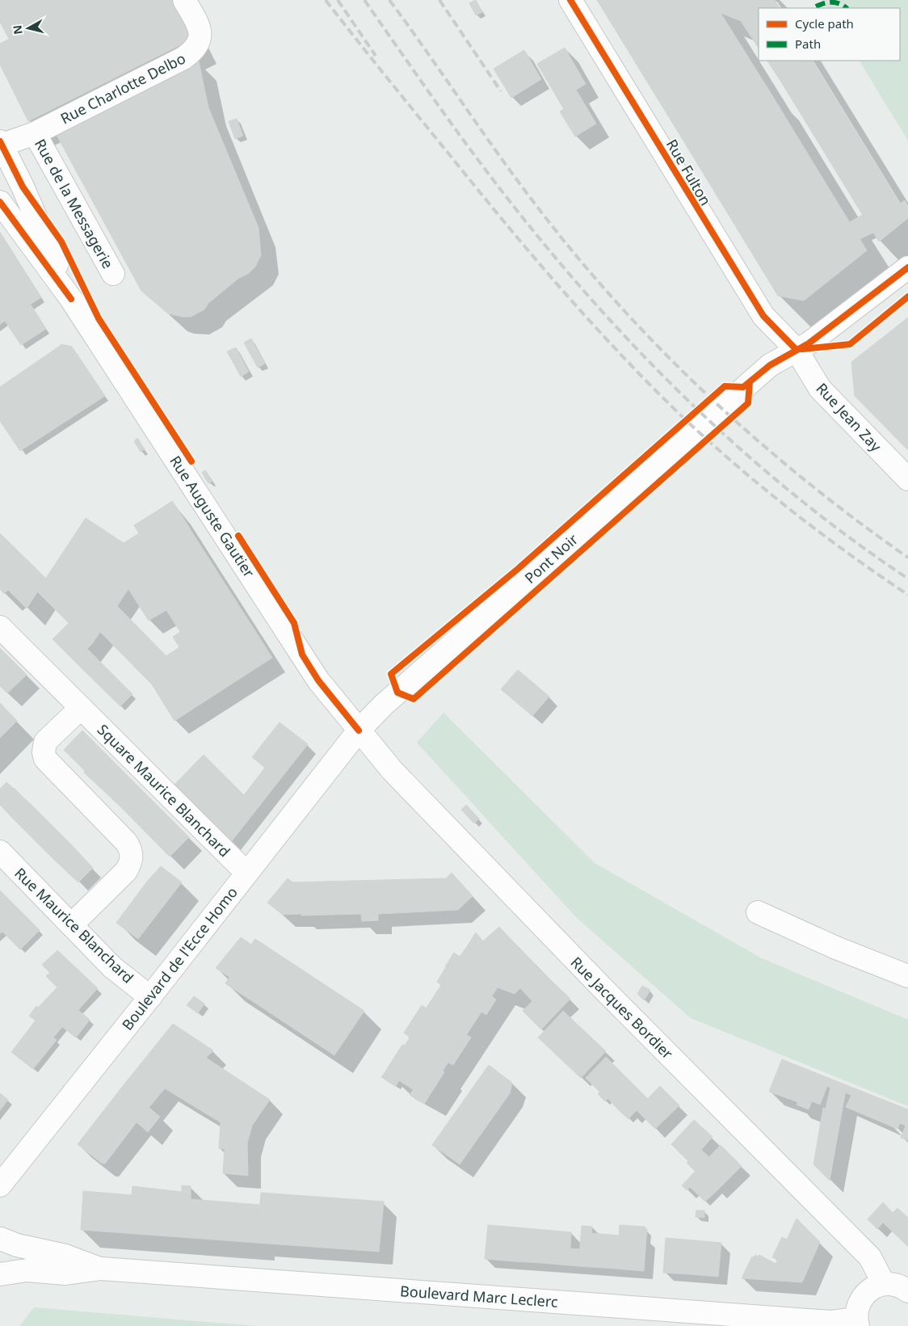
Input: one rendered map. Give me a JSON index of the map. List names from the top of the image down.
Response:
{
  "streets": {
    "street": [
      "Rue Charlotte Delbo",
      "Rue Fulton",
      "Rue de la Messagerie",
      "Rue Jean Zay",
      "Rue Auguste Gautier",
      "Pont Noir",
      "Square Maurice Blanchard",
      "Rue Maurice Blanchard",
      "Boulevard de l'Ecce Homo",
      "Rue Jacques Bordier",
      "Boulevard Marc Leclerc"
    ]
  },
  "crossings": [
    ["Rue Charlotte Delbo", "Rue de la Messagerie"],
    ["Rue Charlotte Delbo", "Rue Auguste Gautier"],
    ["Rue Fulton", "Rue Jean Zay"],
    ["Rue Fulton", "Pont Noir"],
    ["Rue Jean Zay", "Pont Noir"],
    ["Rue Auguste Gautier", "Pont Noir"],
    ["Rue Auguste Gautier", "Boulevard de l'Ecce Homo"],
    ["Rue Auguste Gautier", "Rue Jacques Bordier"],
    ["Pont Noir", "Boulevard de l'Ecce Homo"],
    ["Pont Noir", "Rue Jacques Bordier"],
    ["Square Maurice Blanchard", "Boulevard de l'Ecce Homo"],
    ["Rue Maurice Blanchard", "Boulevard de l'Ecce Homo"],
    ["Boulevard de l'Ecce Homo", "Rue Jacques Bordier"]
  ],
  "legend": ["Cycle path", "Path"],
  "north": "left"
}
